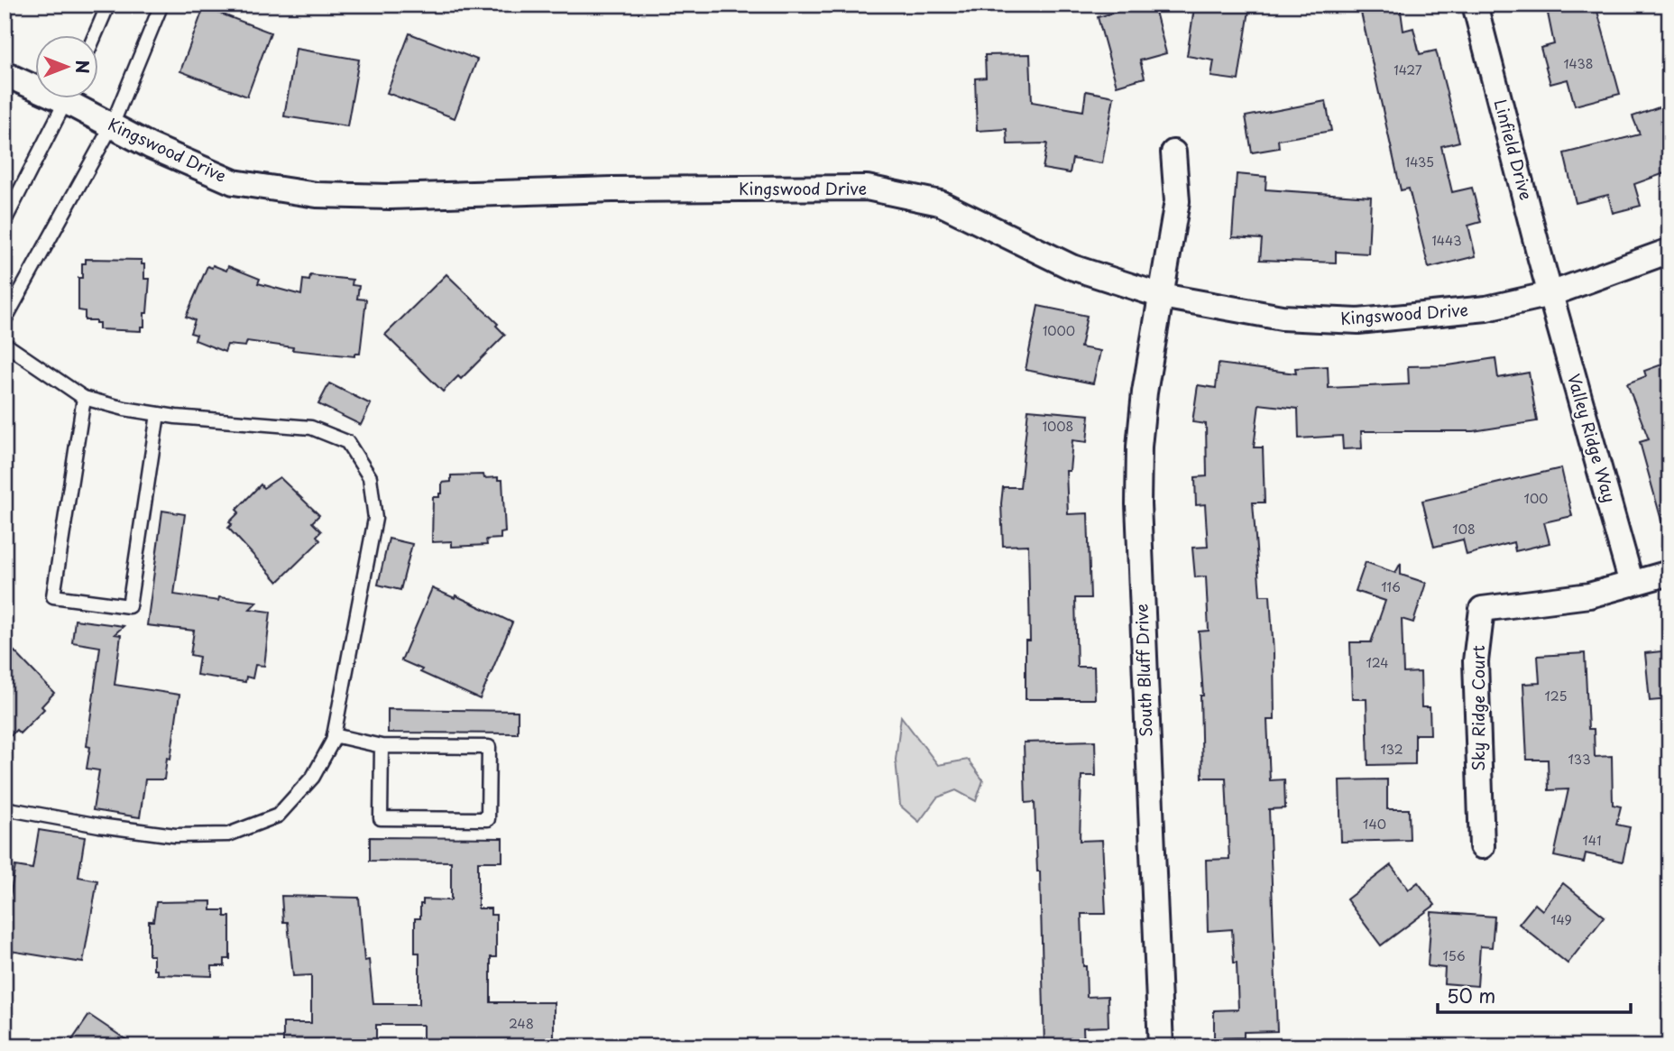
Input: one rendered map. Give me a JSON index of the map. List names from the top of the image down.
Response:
{
  "streets": {
    "street": [
      "Linfield Drive",
      "Kingswood Drive",
      "Valley Ridge Way",
      "South Bluff Drive",
      "Sky Ridge Court"
    ]
  },
  "crossings": [
    ["Linfield Drive", "Kingswood Drive"],
    ["Linfield Drive", "Valley Ridge Way"],
    ["Kingswood Drive", "Valley Ridge Way"],
    ["Kingswood Drive", "South Bluff Drive"],
    ["Valley Ridge Way", "Sky Ridge Court"]
  ],
  "house_numbers": [
    "1438",
    "1427",
    "1435",
    "1443",
    "1000",
    "1008",
    "100",
    "108",
    "116",
    "124",
    "125",
    "132",
    "133",
    "140",
    "141",
    "149",
    "156",
    "248"
  ],
  "scale_bar": "50 m",
  "north": "right"
}
